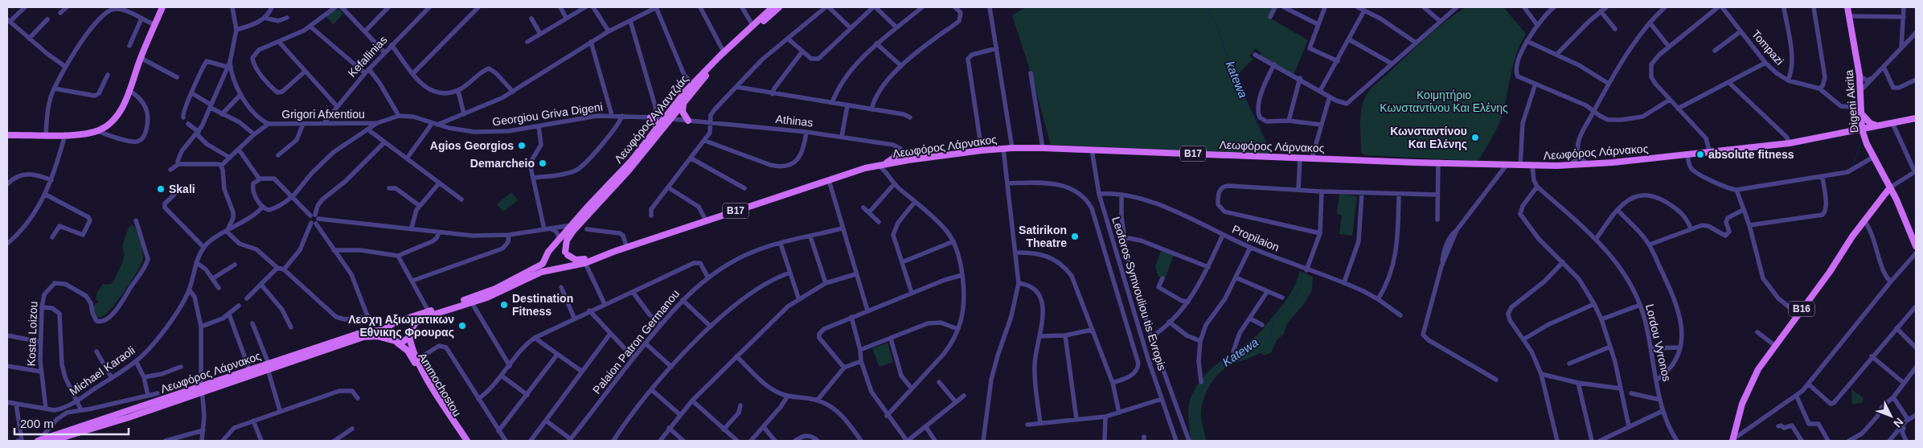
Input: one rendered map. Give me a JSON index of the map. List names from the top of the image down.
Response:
{
  "streets": {
    "main road": [
      "Digeni Akrita",
      "Λεωφόρος Αγλαντζιάς",
      "Λεωφόρος Λάρνακος",
      "B17",
      "B16",
      "Ammochostou"
    ],
    "street": [
      "Tompazi",
      "Kefallinias",
      "Grigori Afxentiou",
      "Georgiou Griva Digeni",
      "Athinas",
      "Propilaion",
      "Leoforos Symvouliou tis Evropis",
      "Kosta Loizou",
      "Palaion Patron Germanou",
      "Lordou Vyronos",
      "Michael Karaoli"
    ]
  },
  "crossings": [
    ["Tompazi", "Digeni Akrita"],
    ["Kefallinias", "Grigori Afxentiou"],
    ["Digeni Akrita", "Λεωφόρος Λάρνακος"],
    ["Digeni Akrita", "B16"],
    ["Grigori Afxentiou", "Georgiou Griva Digeni"],
    ["Georgiou Griva Digeni", "Λεωφόρος Αγλαντζιάς"],
    ["Georgiou Griva Digeni", "Athinas"],
    ["Λεωφόρος Αγλαντζιάς", "Athinas"],
    ["Λεωφόρος Αγλαντζιάς", "Λεωφόρος Λάρνακος"],
    ["Athinas", "Λεωφόρος Λάρνακος"],
    ["Λεωφόρος Λάρνακος", "Leoforos Symvouliou tis Evropis"],
    ["Λεωφόρος Λάρνακος", "Michael Karaoli"],
    ["Λεωφόρος Λάρνακος", "Ammochostou"],
    ["Propilaion", "Leoforos Symvouliou tis Evropis"]
  ],
  "water": ["katewa", "Katewa"],
  "parks": ["Κοιμητήριο Κωνσταντίνου Και Ελένης"],
  "places": [
    "Κωνσταντίνου Και Ελένης",
    "Agios Georgios",
    "absolute fitness",
    "Demarcheio",
    "Skali",
    "Satirikon Theatre",
    "Destination Fitness",
    "Λεσχη Αξιωματικων Εθνικης Φρουρας"
  ],
  "scale_bar": "200 m",
  "north": "bottom right"
}
